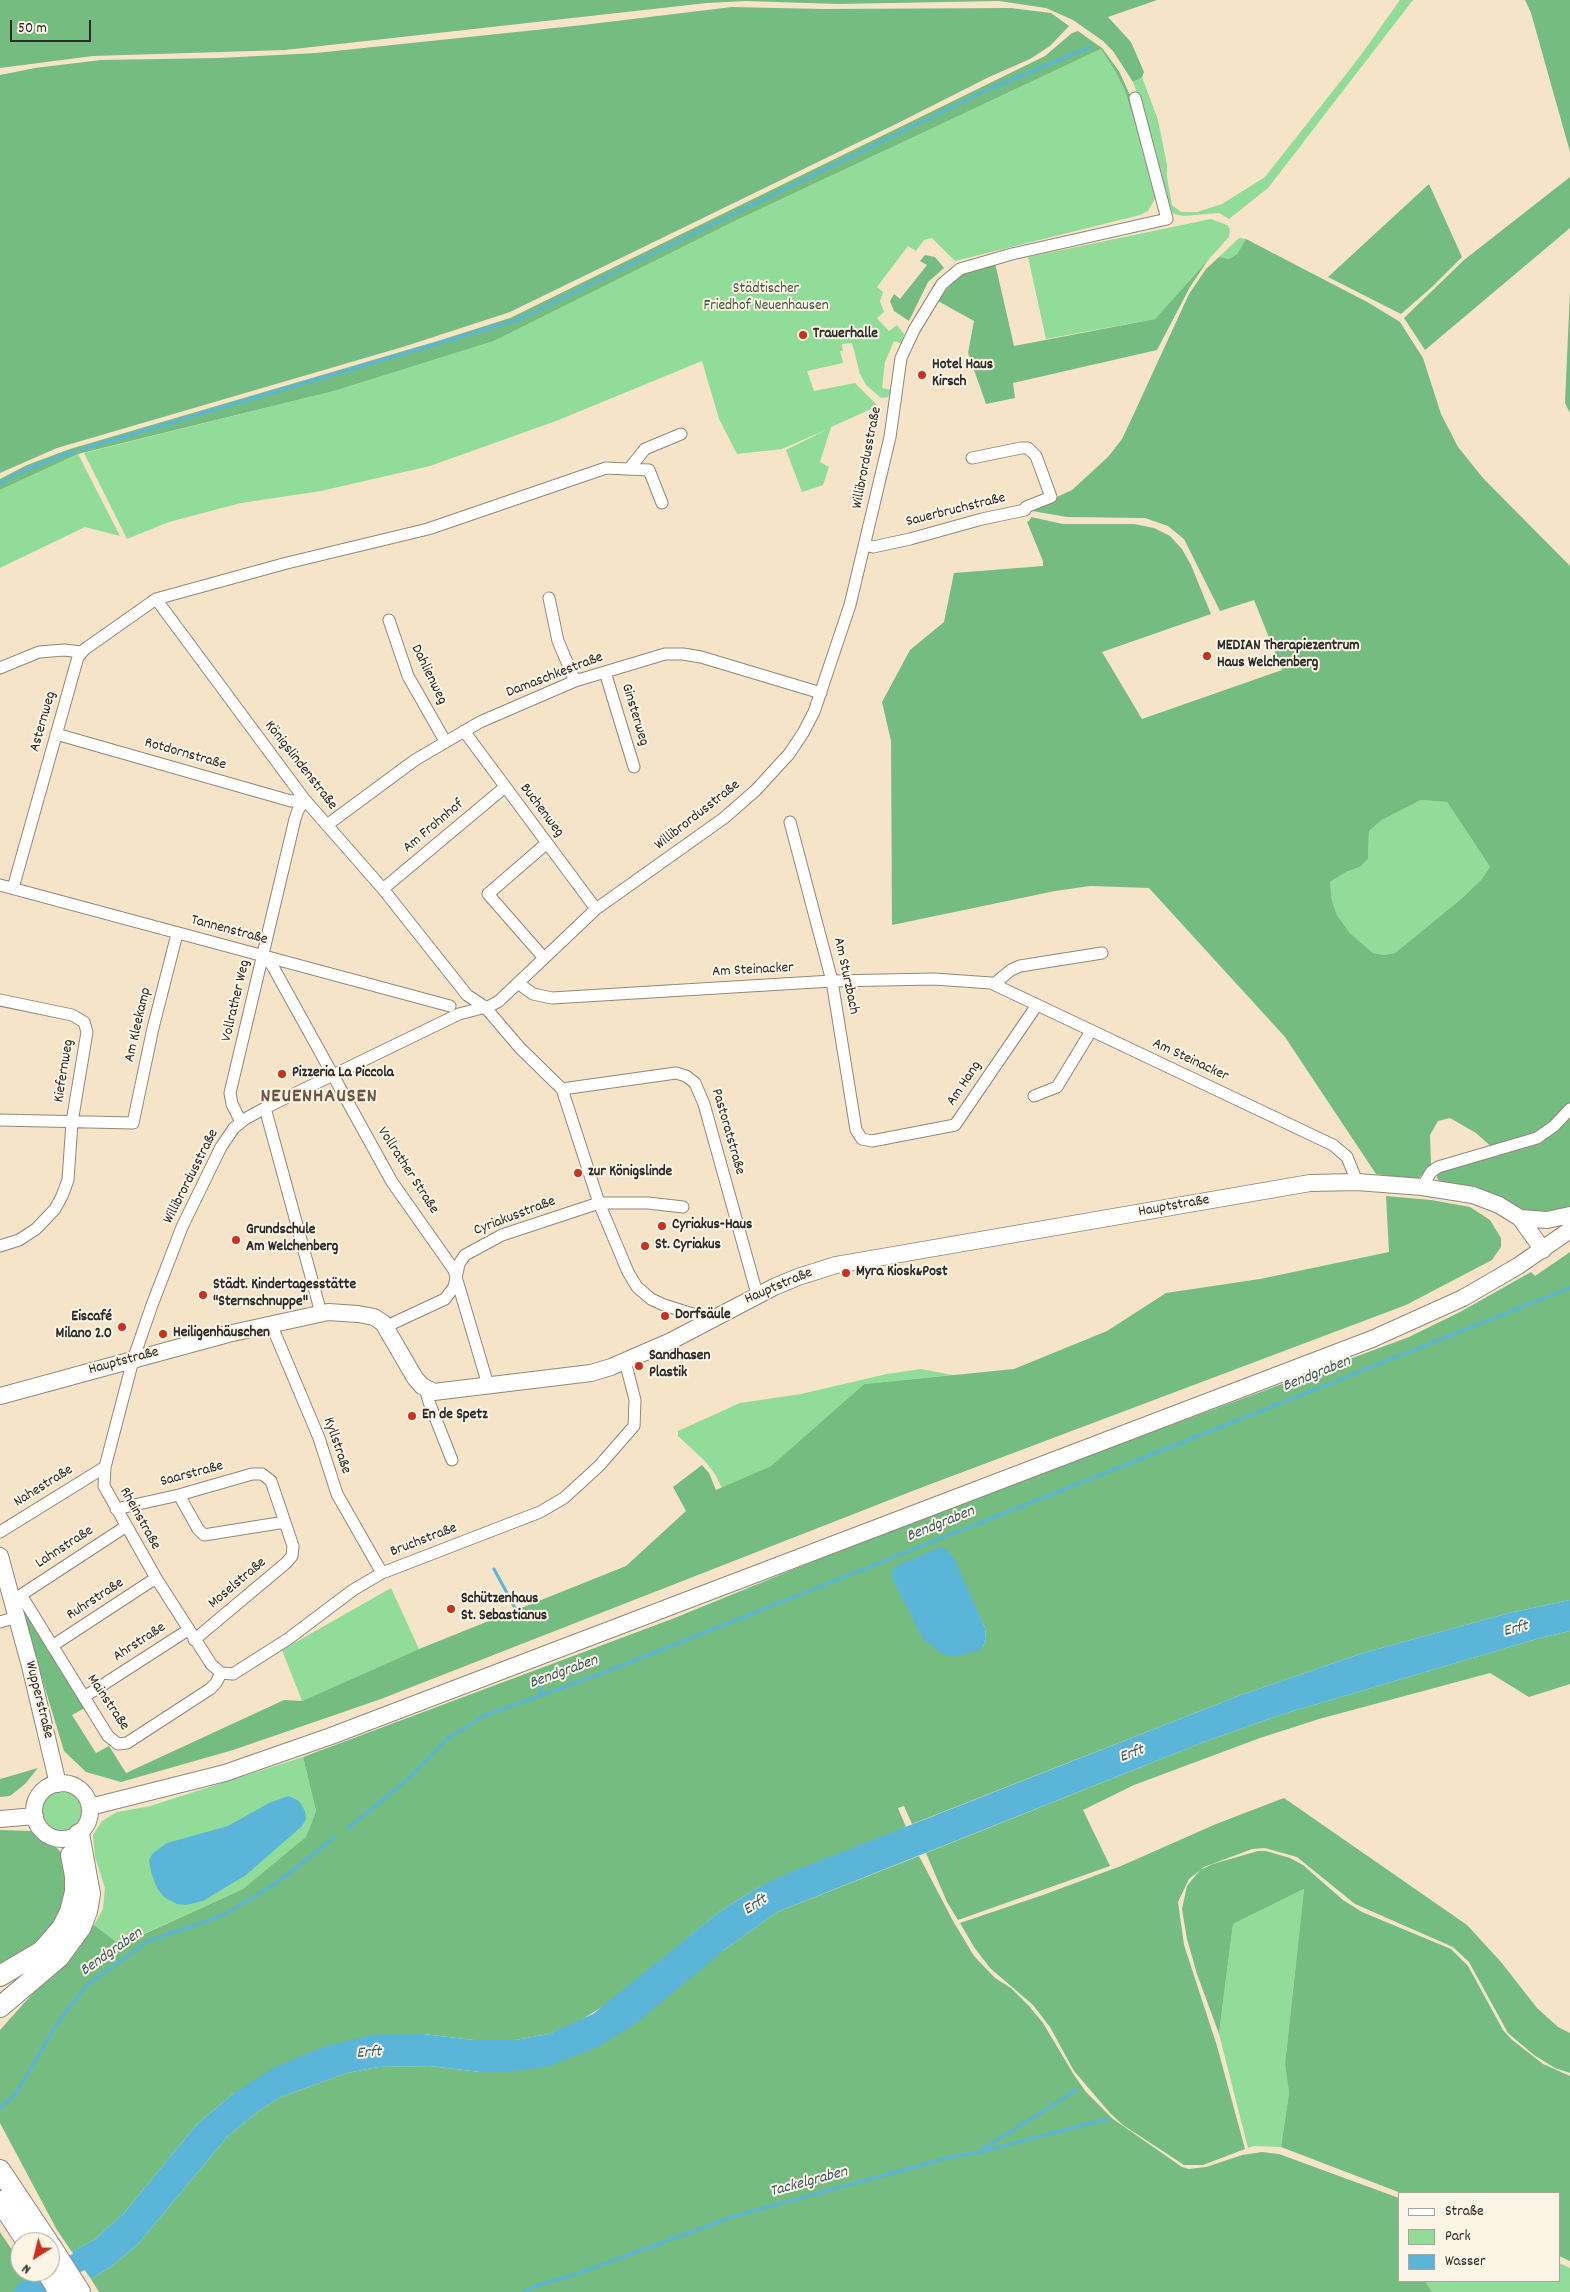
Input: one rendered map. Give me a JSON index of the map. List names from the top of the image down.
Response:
{
  "streets": {
    "street": [
      "Willibrordusstraße",
      "Sauerbruchstraße",
      "Dahlienweg",
      "Damaschkestraße",
      "Ginsterweg",
      "Asternweg",
      "Rotdornstraße",
      "Königslindenstraße",
      "Buchenweg",
      "Am Frohnhof",
      "Tannenstraße",
      "Am Steinacker",
      "Am Sturzbach",
      "Vollrather Weg",
      "Am Kleekamp",
      "Kiefernweg",
      "Am Hang",
      "Pastoratstraße",
      "Vollrather Straße",
      "Hauptstraße",
      "Cyriakusstraße",
      "Kyllstraße",
      "Saarstraße",
      "Nahestraße",
      "Rheinstraße",
      "Bruchstraße",
      "Lahnstraße",
      "Moselstraße",
      "Ruhrstraße",
      "Ahrstraße",
      "Wupperstraße",
      "Mainstraße"
    ]
  },
  "crossings": [
    ["Willibrordusstraße", "Sauerbruchstraße"],
    ["Willibrordusstraße", "Damaschkestraße"],
    ["Willibrordusstraße", "Königslindenstraße"],
    ["Willibrordusstraße", "Buchenweg"],
    ["Willibrordusstraße", "Am Steinacker"],
    ["Willibrordusstraße", "Vollrather Weg"],
    ["Willibrordusstraße", "Vollrather Straße"],
    ["Willibrordusstraße", "Hauptstraße"],
    ["Willibrordusstraße", "Rheinstraße"],
    ["Dahlienweg", "Damaschkestraße"],
    ["Damaschkestraße", "Ginsterweg"],
    ["Damaschkestraße", "Königslindenstraße"],
    ["Damaschkestraße", "Buchenweg"],
    ["Asternweg", "Rotdornstraße"],
    ["Asternweg", "Tannenstraße"],
    ["Rotdornstraße", "Königslindenstraße"],
    ["Rotdornstraße", "Vollrather Weg"],
    ["Königslindenstraße", "Am Frohnhof"],
    ["Königslindenstraße", "Vollrather Weg"],
    ["Königslindenstraße", "Pastoratstraße"],
    ["Königslindenstraße", "Hauptstraße"],
    ["Königslindenstraße", "Cyriakusstraße"],
    ["Buchenweg", "Am Frohnhof"],
    ["Tannenstraße", "Vollrather Weg"],
    ["Tannenstraße", "Am Kleekamp"],
    ["Tannenstraße", "Vollrather Straße"],
    ["Am Steinacker", "Am Sturzbach"],
    ["Am Steinacker", "Am Hang"],
    ["Am Steinacker", "Hauptstraße"],
    ["Am Sturzbach", "Am Hang"],
    ["Vollrather Weg", "Vollrather Straße"],
    ["Am Kleekamp", "Kiefernweg"],
    ["Pastoratstraße", "Hauptstraße"],
    ["Vollrather Straße", "Hauptstraße"],
    ["Vollrather Straße", "Cyriakusstraße"],
    ["Hauptstraße", "Cyriakusstraße"],
    ["Hauptstraße", "Kyllstraße"],
    ["Hauptstraße", "Rheinstraße"],
    ["Hauptstraße", "Bruchstraße"],
    ["Kyllstraße", "Bruchstraße"],
    ["Saarstraße", "Rheinstraße"],
    ["Saarstraße", "Moselstraße"],
    ["Nahestraße", "Rheinstraße"],
    ["Rheinstraße", "Bruchstraße"],
    ["Rheinstraße", "Lahnstraße"],
    ["Rheinstraße", "Moselstraße"],
    ["Rheinstraße", "Ruhrstraße"],
    ["Rheinstraße", "Ahrstraße"],
    ["Rheinstraße", "Mainstraße"],
    ["Bruchstraße", "Mainstraße"],
    ["Lahnstraße", "Mainstraße"],
    ["Moselstraße", "Ahrstraße"],
    ["Ruhrstraße", "Mainstraße"],
    ["Ahrstraße", "Mainstraße"]
  ],
  "districts": ["NEUENHAUSEN"],
  "water": ["Bendgraben", "Erft", "Tackelgraben"],
  "parks": ["Städtischer Friedhof Neuenhausen"],
  "places": [
    "Trauerhalle",
    "Hotel Haus Kirsch",
    "MEDIAN Therapiezentrum Haus Welchenberg",
    "Pizzeria La Piccola",
    "zur Königslinde",
    "Cyriakus-Haus",
    "Grundschule Am Welchenberg",
    "St. Cyriakus",
    "Myra Kiosk&Post",
    "Städt. Kindertagesstätte \"Sternschnuppe\"",
    "Dorfsäule",
    "Eiscafé Milano 2.0",
    "Heiligenhäuschen",
    "Sandhasen Plastik",
    "En de Spetz",
    "Schützenhaus St. Sebastianus"
  ],
  "legend": ["Straße", "Park", "Wasser"],
  "scale_bar": "50 m",
  "north": "bottom left"
}
